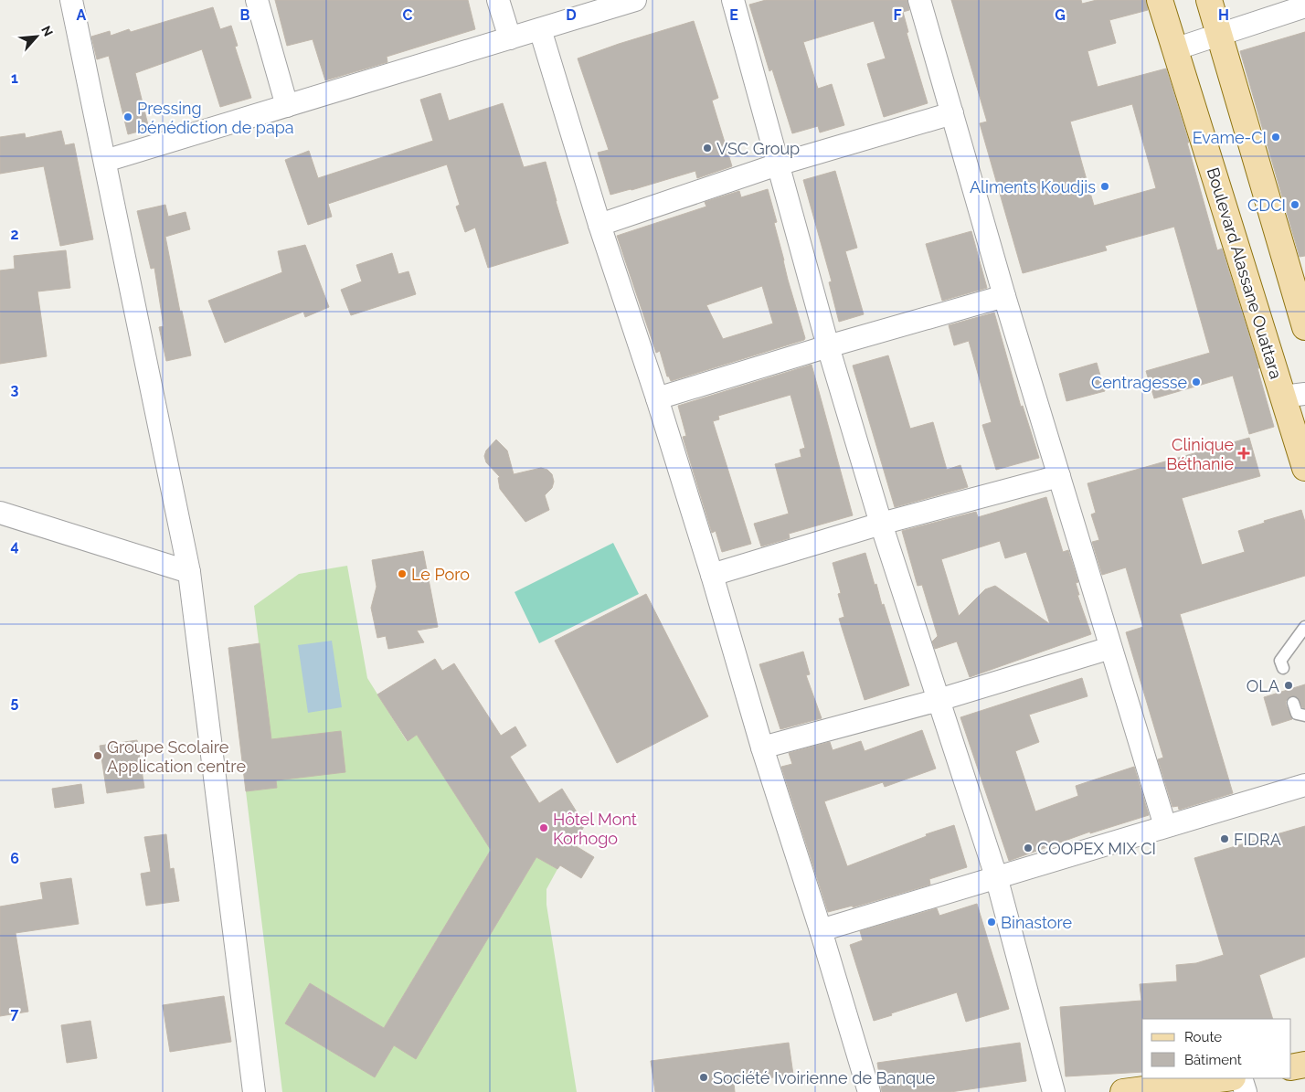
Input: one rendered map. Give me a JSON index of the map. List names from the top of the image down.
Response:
{
  "streets": {
    "main road": ["Boulevard Alassane Ouattara"]
  },
  "places": {
    "other": [
      "Pressing bénédiction de papa",
      "Evame-CI",
      "VSC Group",
      "Aliments Koudjis",
      "CDCI",
      "Centragesse",
      "Le Poro",
      "OLA",
      "Groupe Scolaire Application centre",
      "Hôtel Mont Korhogo",
      "FIDRA",
      "COOPEX MIX CI",
      "Binastore",
      "Société Ivoirienne de Banque"
    ],
    "health": ["Clinique Béthanie"]
  },
  "legend": ["Route", "Bâtiment"],
  "north": "top right",
  "grid": {
    "columns": [
      "A",
      "B",
      "C",
      "D",
      "E",
      "F",
      "G",
      "H"
    ],
    "rows": [
      "1",
      "2",
      "3",
      "4",
      "5",
      "6",
      "7"
    ]
  }
}
